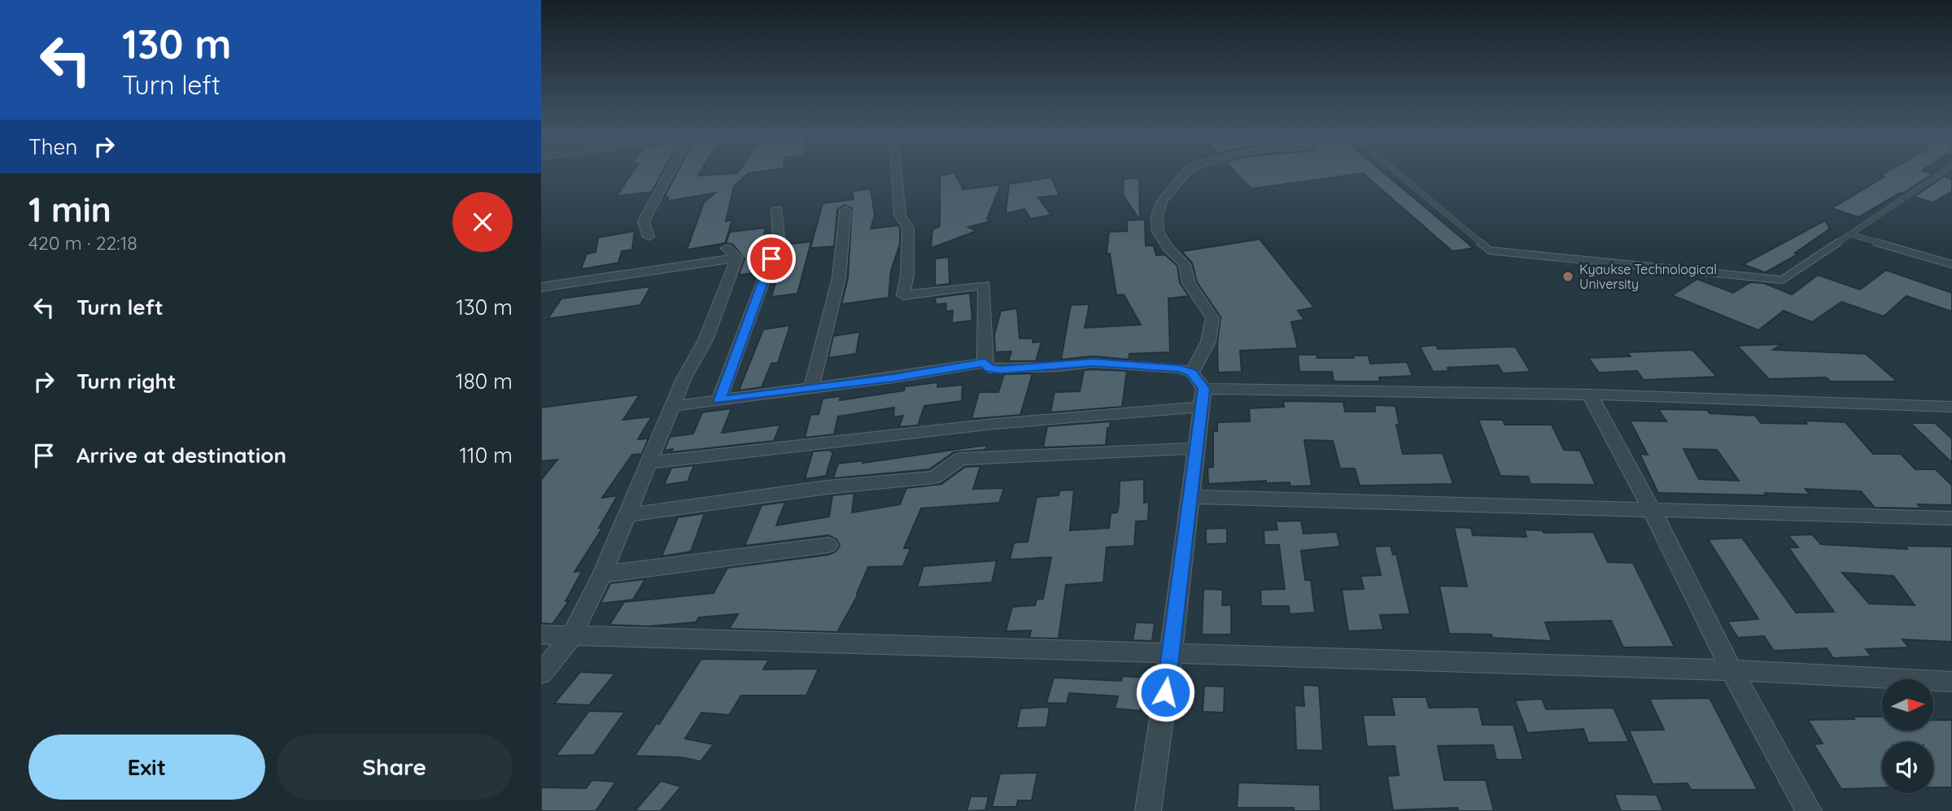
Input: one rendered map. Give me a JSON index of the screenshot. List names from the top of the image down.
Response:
{
  "places": ["Kyaukse Technological University"],
  "north": "right",
  "page": {
    "turn": ["130 m", "Turn left"],
    "then": "Then",
    "heading": ["1 min", "420 m · 22:18"],
    "list": [
      {
        "name": "Turn left",
        "value": "130 m"
      },
      {
        "name": "Turn right",
        "value": "180 m"
      },
      {
        "name": "Arrive at destination",
        "value": "110 m"
      }
    ],
    "buttons": ["Exit", "Share"]
  }
}
